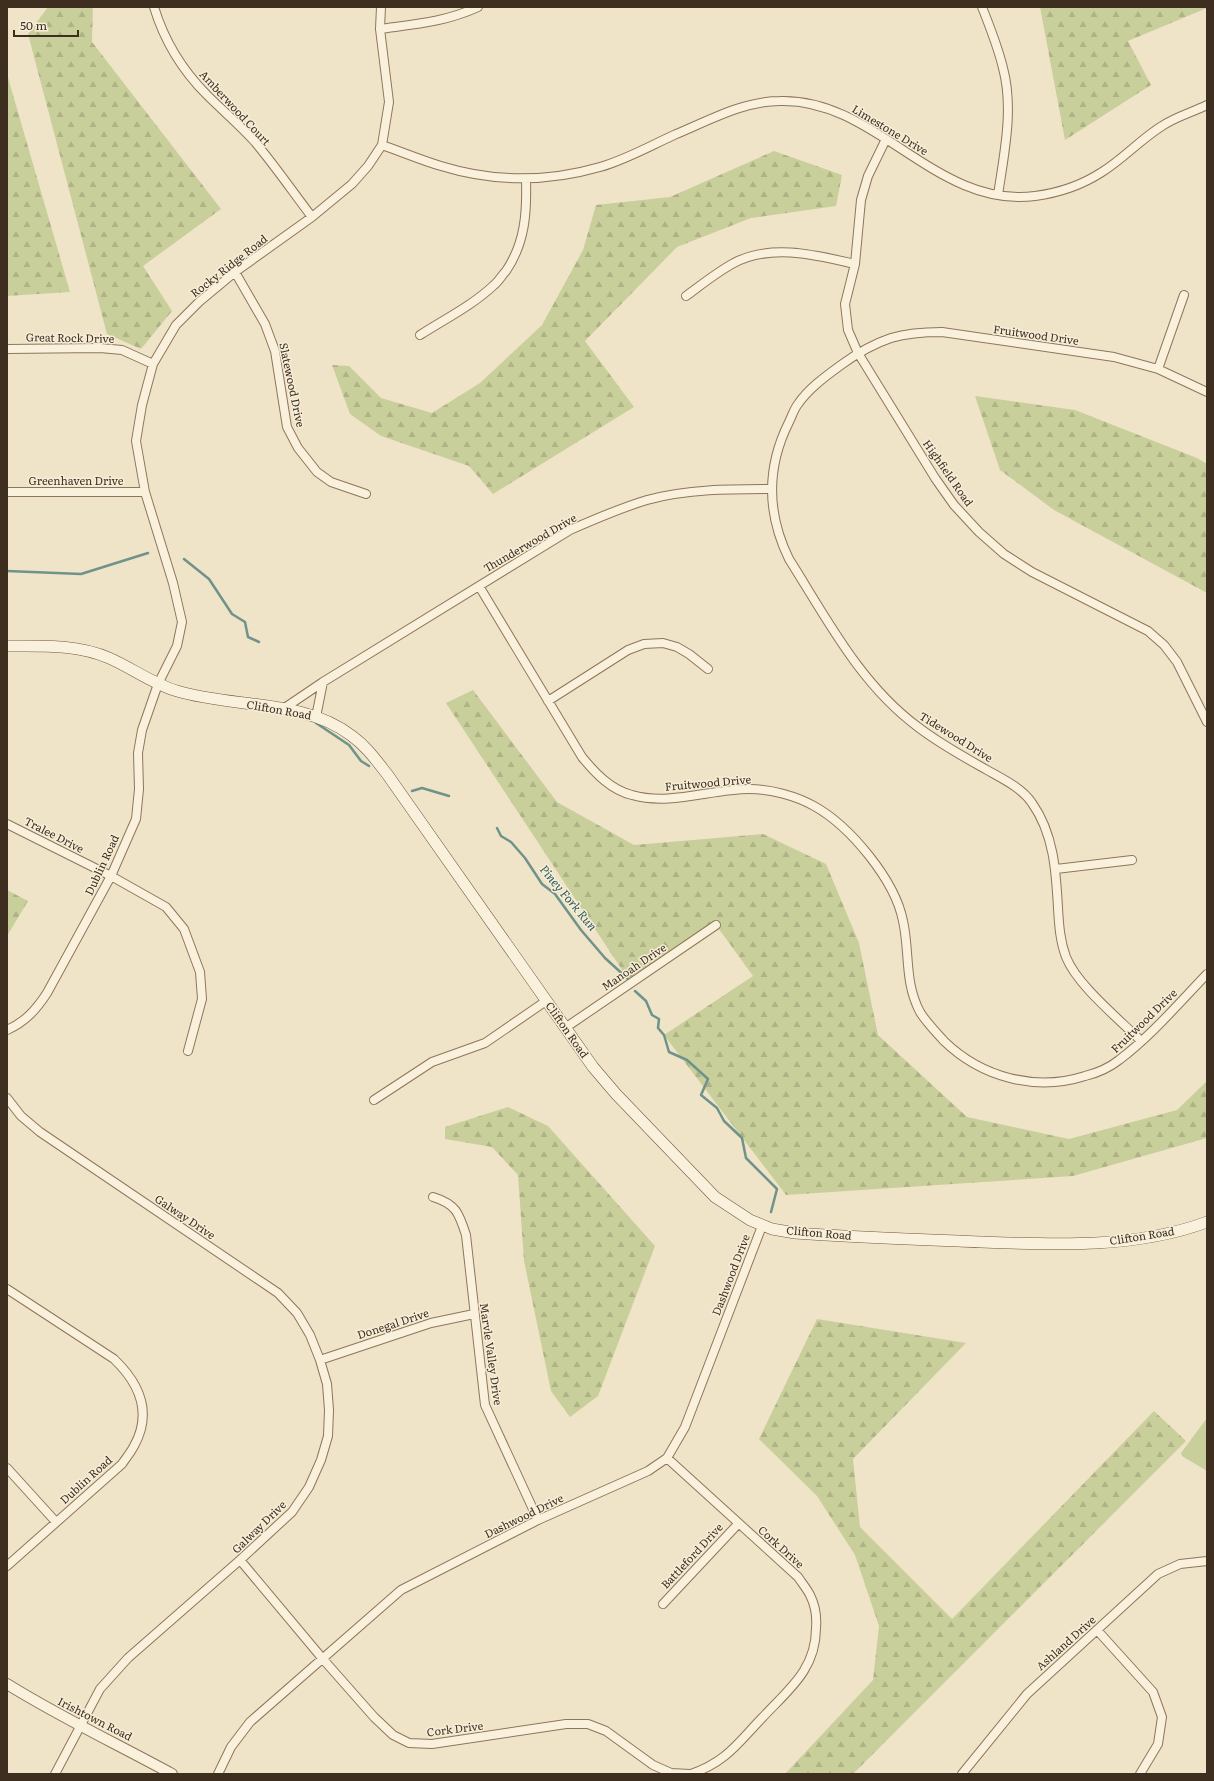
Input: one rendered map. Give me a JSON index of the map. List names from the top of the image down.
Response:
{
  "streets": {
    "main road": ["Clifton Road"],
    "street": [
      "Amberwood Court",
      "Limestone Drive",
      "Rocky Ridge Road",
      "Fruitwood Drive",
      "Great Rock Drive",
      "Slatewood Drive",
      "Highfield Road",
      "Greenhaven Drive",
      "Thunderwood Drive",
      "Tidewood Drive",
      "Tralee Drive",
      "Dublin Road",
      "Manoah Drive",
      "Galway Drive",
      "Dashwood Drive",
      "Donegal Drive",
      "Marvle Valley Drive",
      "Cork Drive",
      "Battleford Drive",
      "Ashland Drive",
      "Irishtown Road"
    ]
  },
  "crossings": [
    ["Amberwood Court", "Rocky Ridge Road"],
    ["Limestone Drive", "Rocky Ridge Road"],
    ["Limestone Drive", "Highfield Road"],
    ["Rocky Ridge Road", "Great Rock Drive"],
    ["Rocky Ridge Road", "Slatewood Drive"],
    ["Rocky Ridge Road", "Greenhaven Drive"],
    ["Rocky Ridge Road", "Clifton Road"],
    ["Rocky Ridge Road", "Dublin Road"],
    ["Fruitwood Drive", "Highfield Road"],
    ["Fruitwood Drive", "Thunderwood Drive"],
    ["Fruitwood Drive", "Tidewood Drive"],
    ["Highfield Road", "Tidewood Drive"],
    ["Thunderwood Drive", "Clifton Road"],
    ["Thunderwood Drive", "Tidewood Drive"],
    ["Clifton Road", "Dublin Road"],
    ["Clifton Road", "Manoah Drive"],
    ["Clifton Road", "Dashwood Drive"],
    ["Tralee Drive", "Dublin Road"],
    ["Galway Drive", "Donegal Drive"],
    ["Galway Drive", "Cork Drive"],
    ["Galway Drive", "Irishtown Road"],
    ["Dashwood Drive", "Marvle Valley Drive"],
    ["Dashwood Drive", "Cork Drive"],
    ["Donegal Drive", "Marvle Valley Drive"],
    ["Cork Drive", "Battleford Drive"]
  ],
  "water": ["Piney Fork Run"],
  "scale_bar": "50 m"
}
